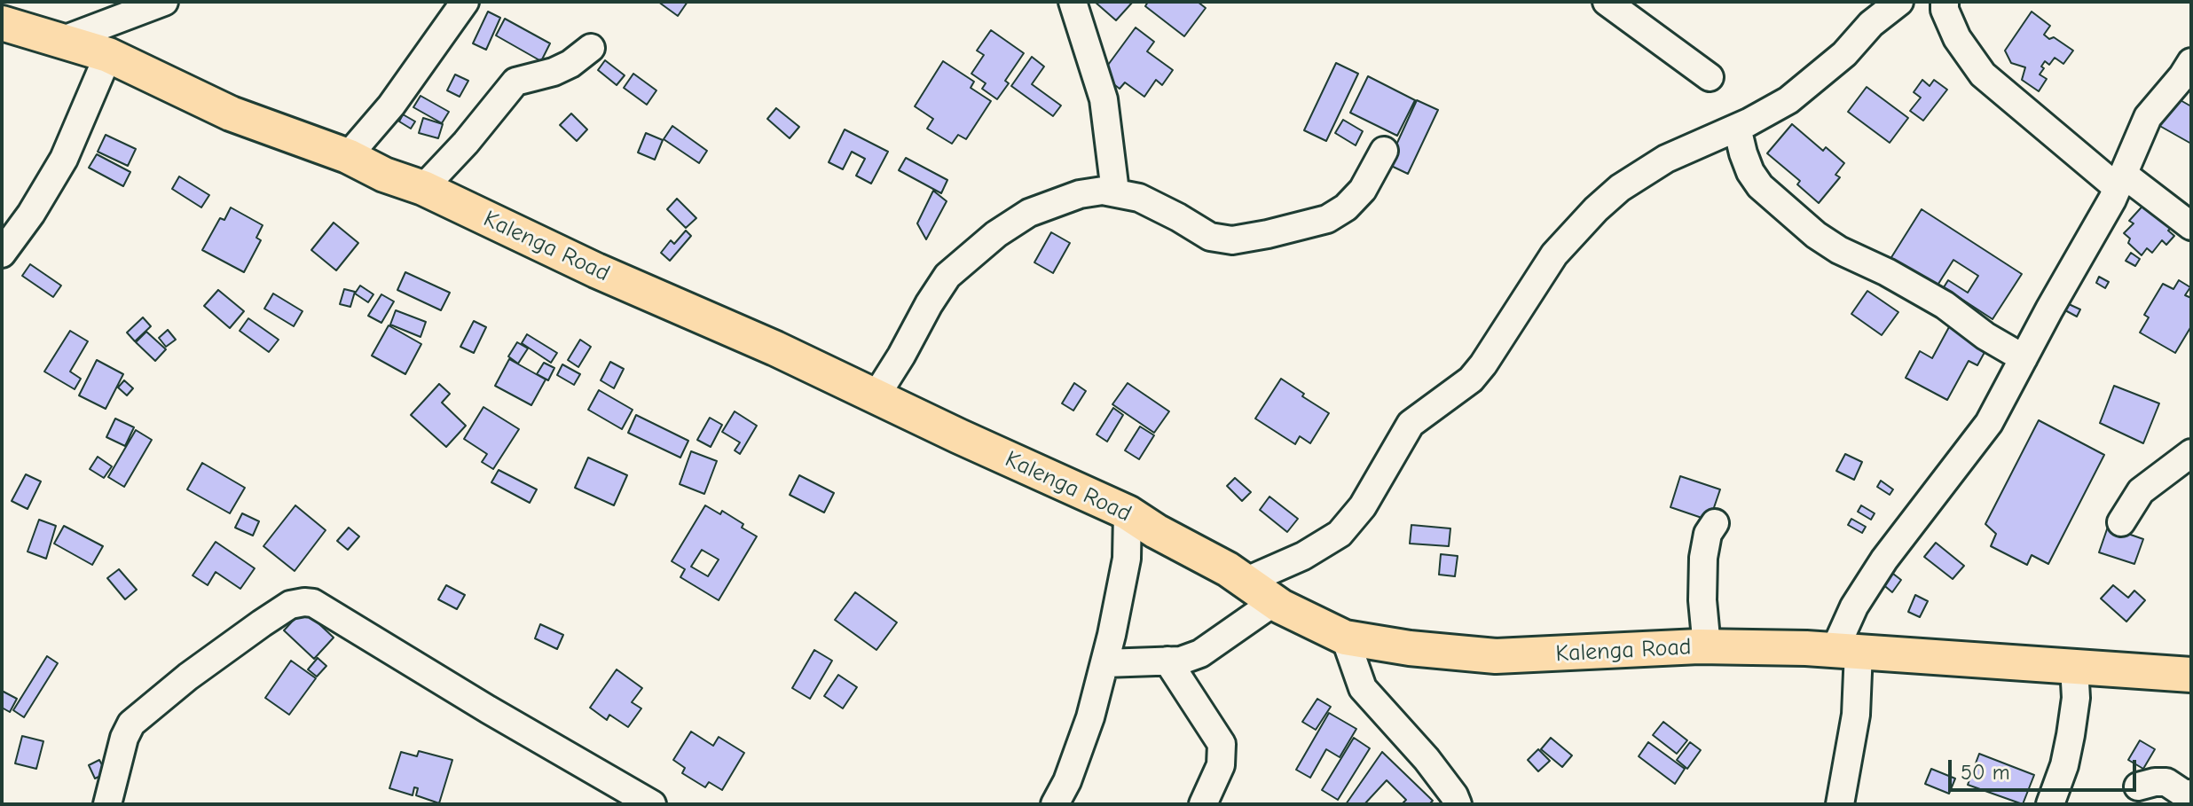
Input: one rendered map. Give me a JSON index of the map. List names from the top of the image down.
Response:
{
  "streets": {
    "main road": ["Kalenga Road"]
  },
  "scale_bar": "50 m"
}
